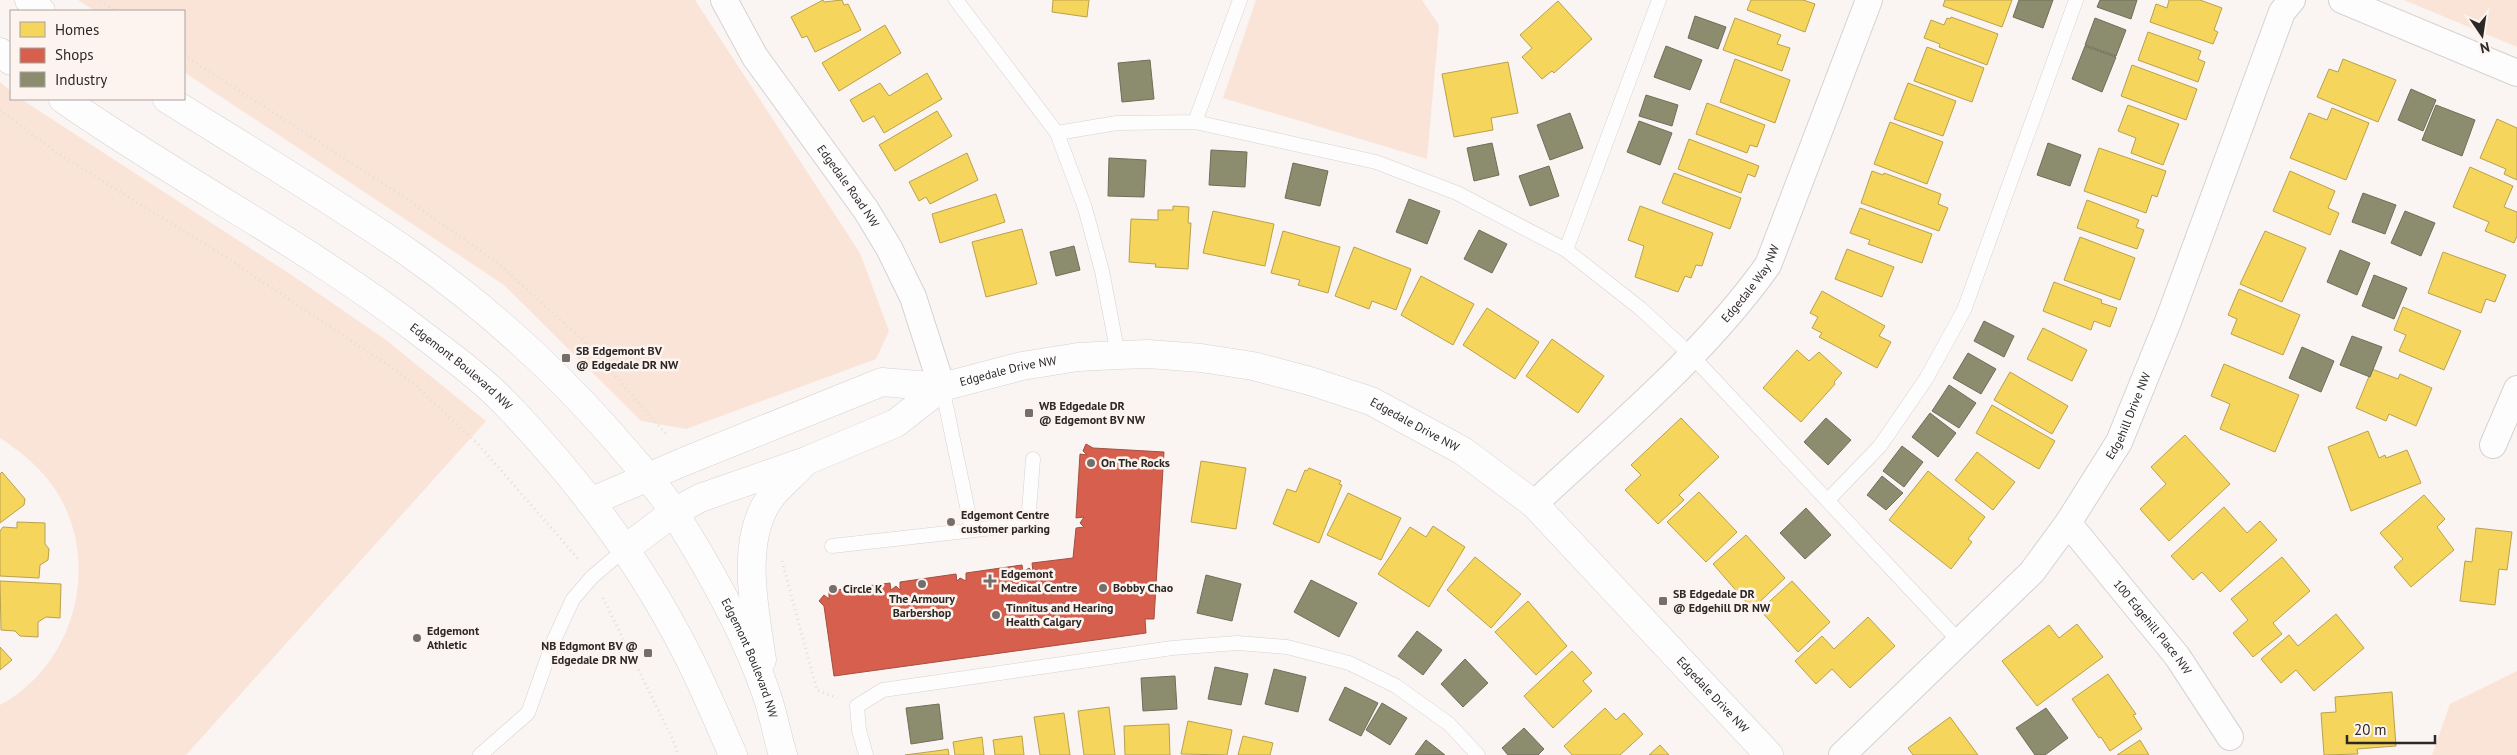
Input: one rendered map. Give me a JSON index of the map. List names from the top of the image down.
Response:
{
  "streets": {
    "main road": ["Edgemont Boulevard NW", "Edgedale Drive NW"],
    "street": [
      "Edgedale Road NW",
      "Edgedale Way NW",
      "Edgehill Drive NW",
      "100 Edgehill Place NW"
    ]
  },
  "crossings": [
    ["Edgedale Road NW", "Edgedale Drive NW"],
    ["Edgedale Way NW", "Edgedale Drive NW"],
    ["Edgemont Boulevard NW", "Edgedale Drive NW"],
    ["Edgehill Drive NW", "100 Edgehill Place NW"]
  ],
  "places": {
    "transit": [
      "SB Edgemont BV @ Edgedale DR NW",
      "WB Edgedale DR @ Edgemont BV NW",
      "SB Edgedale DR @ Edgehill DR NW",
      "NB Edgmont BV @ Edgedale DR NW"
    ],
    "other": [
      "On The Rocks",
      "Edgemont Centre customer parking",
      "The Armoury Barbershop",
      "Bobby Chao",
      "Circle K",
      "Tinnitus and Hearing Health Calgary",
      "Edgemont Athletic"
    ],
    "health": ["Edgemont Medical Centre"]
  },
  "legend": ["Homes", "Shops", "Industry"],
  "scale_bar": "20 m",
  "north": "bottom"
}
